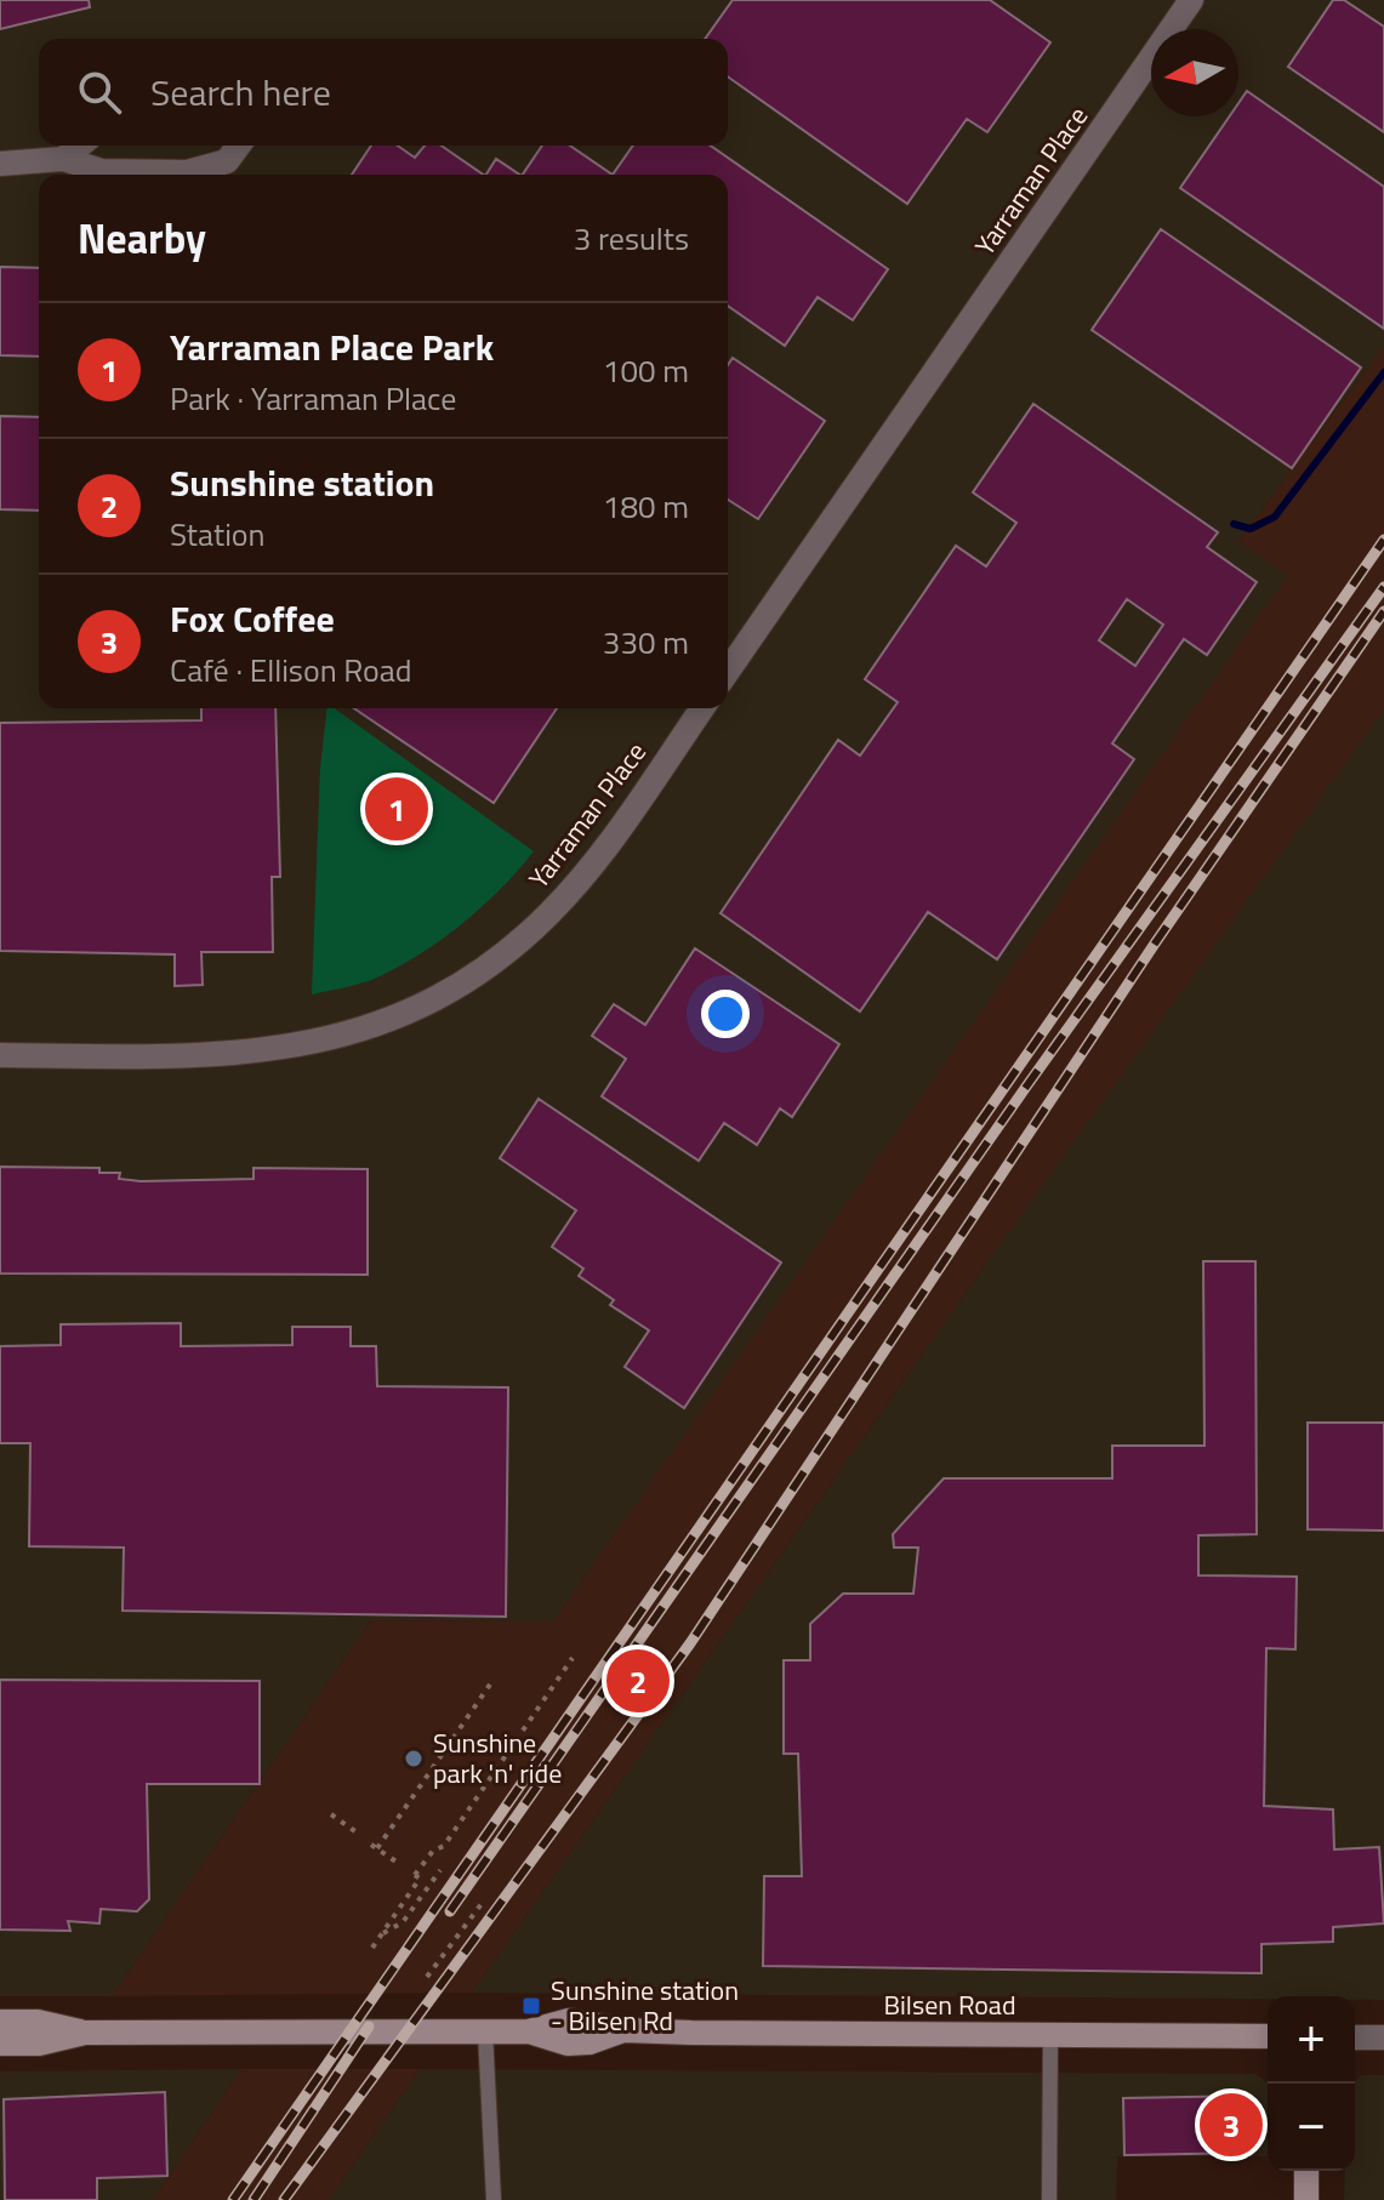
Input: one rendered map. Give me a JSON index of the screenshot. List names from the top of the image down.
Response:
{
  "streets": {
    "street": ["Yarraman Place", "Bilsen Road"]
  },
  "places": {
    "other": ["Sunshine park 'n' ride"],
    "transit": ["Sunshine station - Bilsen Rd"]
  },
  "north": "left",
  "page": {
    "search": "Search here",
    "heading": ["Nearby", "3 results"],
    "list": [
      {
        "mark": "1",
        "name": "Yarraman Place Park",
        "note": "Park · Yarraman Place",
        "value": "100 m"
      },
      {
        "mark": "2",
        "name": "Sunshine station",
        "note": "Station",
        "value": "180 m"
      },
      {
        "mark": "3",
        "name": "Fox Coffee",
        "note": "Café · Ellison Road",
        "value": "330 m"
      }
    ],
    "pins": ["1", "2", "3"],
    "map_buttons": ["+", "−"]
  }
}
